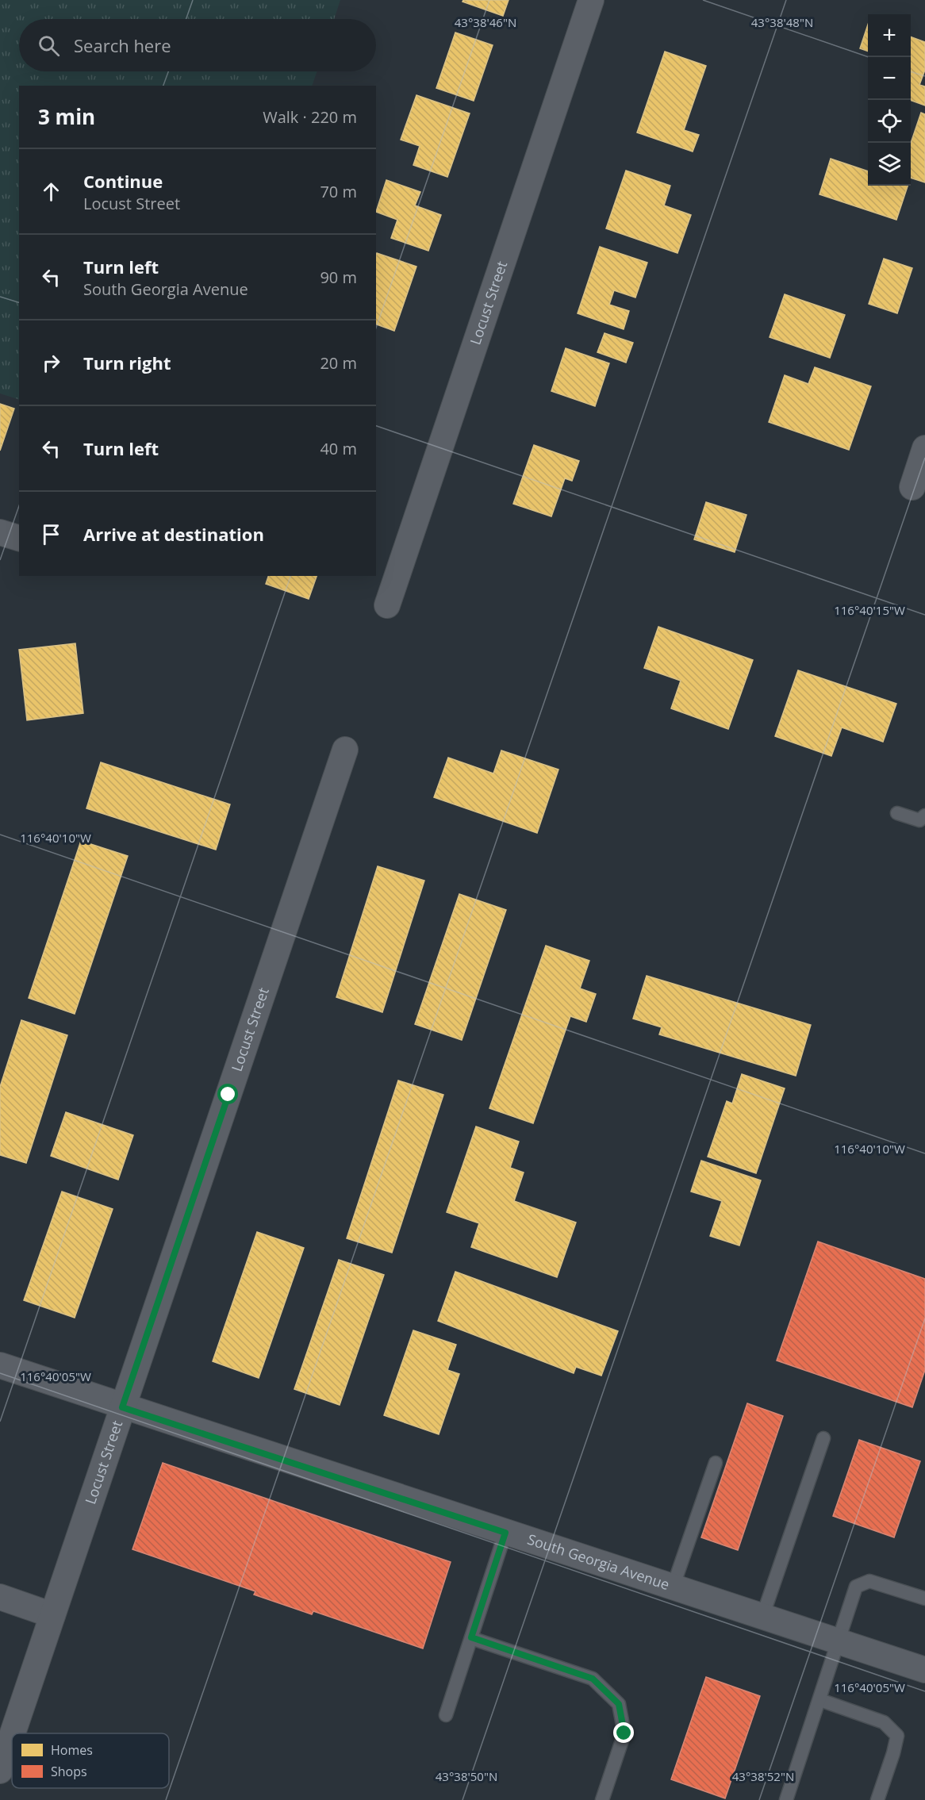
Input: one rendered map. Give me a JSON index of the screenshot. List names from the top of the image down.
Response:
{
  "streets": {
    "street": ["Locust Street", "South Georgia Avenue"]
  },
  "crossings": [
    ["Locust Street", "South Georgia Avenue"]
  ],
  "legend": ["Homes", "Shops"],
  "page": {
    "map_buttons": ["+", "−"],
    "search": "Search here",
    "heading": ["3 min", "Walk · 220 m"],
    "list": [
      ["Continue", "Locust Street", "70 m"],
      ["Turn left", "South Georgia Avenue", "90 m"],
      ["Turn right", "20 m"],
      ["Turn left", "40 m"],
      "Arrive at destination"
    ]
  },
  "coordinates": [
    "43°38'46\"N",
    "43°38'48\"N",
    "116°40'15\"W",
    "116°40'10\"W",
    "116°40'05\"W",
    "43°38'50\"N",
    "43°38'52\"N"
  ]
}
